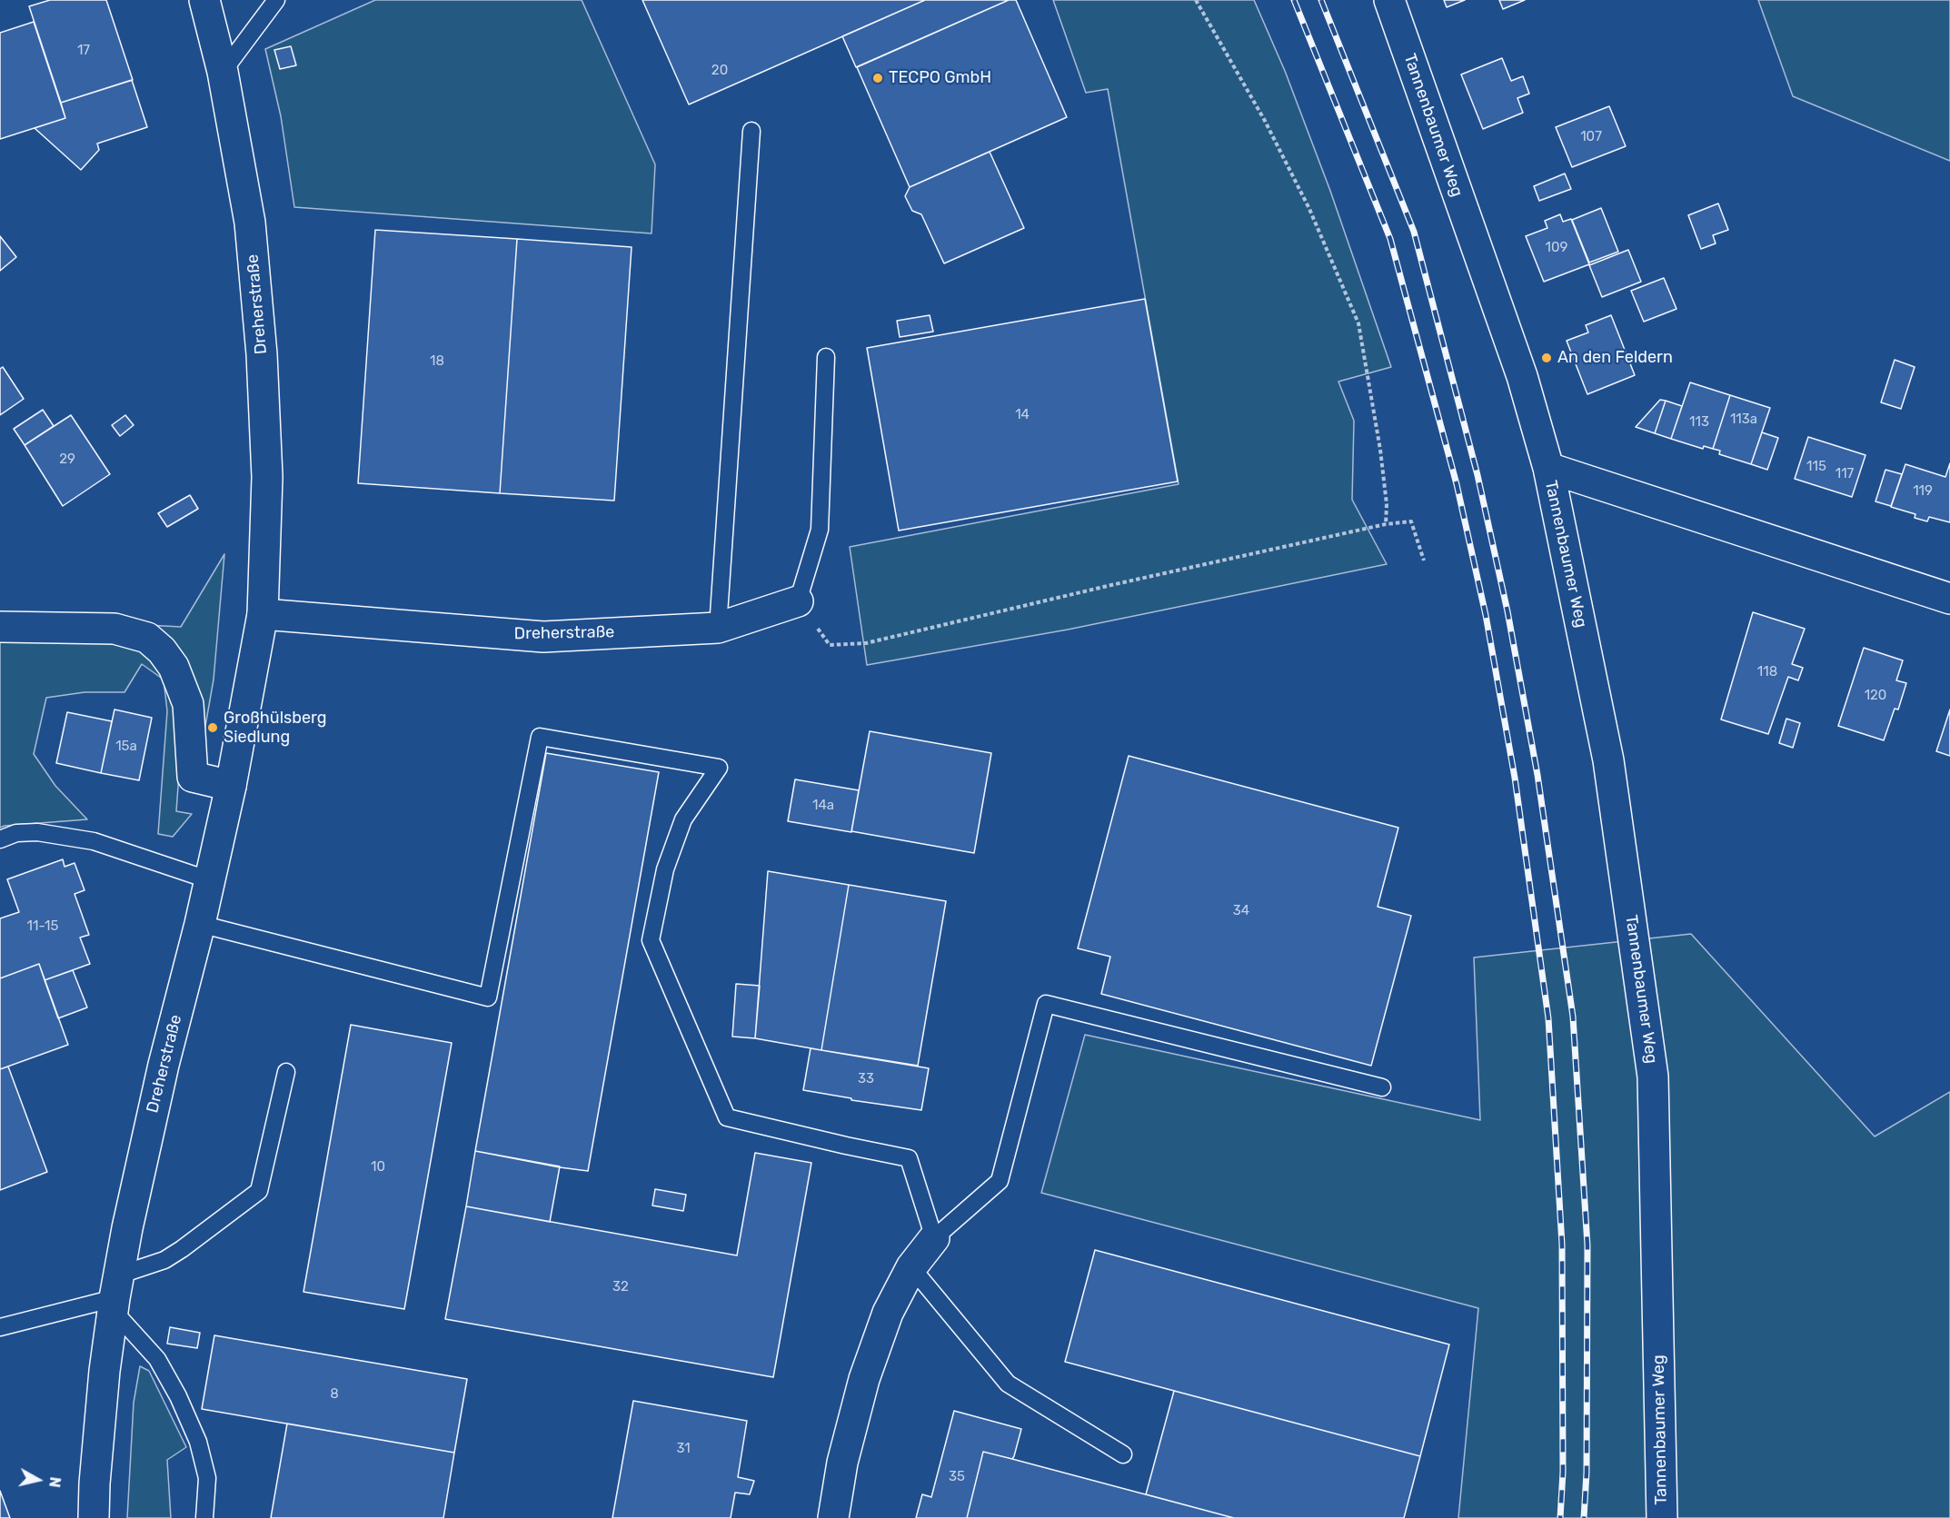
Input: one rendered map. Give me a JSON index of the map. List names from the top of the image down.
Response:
{
  "streets": {
    "street": ["Tannenbaumer Weg", "Dreherstraße"]
  },
  "places": ["TECPO GmbH", "An den Feldern", "Großhülsberg Siedlung"],
  "house_numbers": [
    "17",
    "20",
    "107",
    "109",
    "18",
    "14",
    "113a",
    "113",
    "29",
    "115",
    "117",
    "119",
    "118",
    "120",
    "15a",
    "14a",
    "34",
    "11-15",
    "33",
    "10",
    "32",
    "8",
    "31",
    "35"
  ],
  "north": "right"
}
